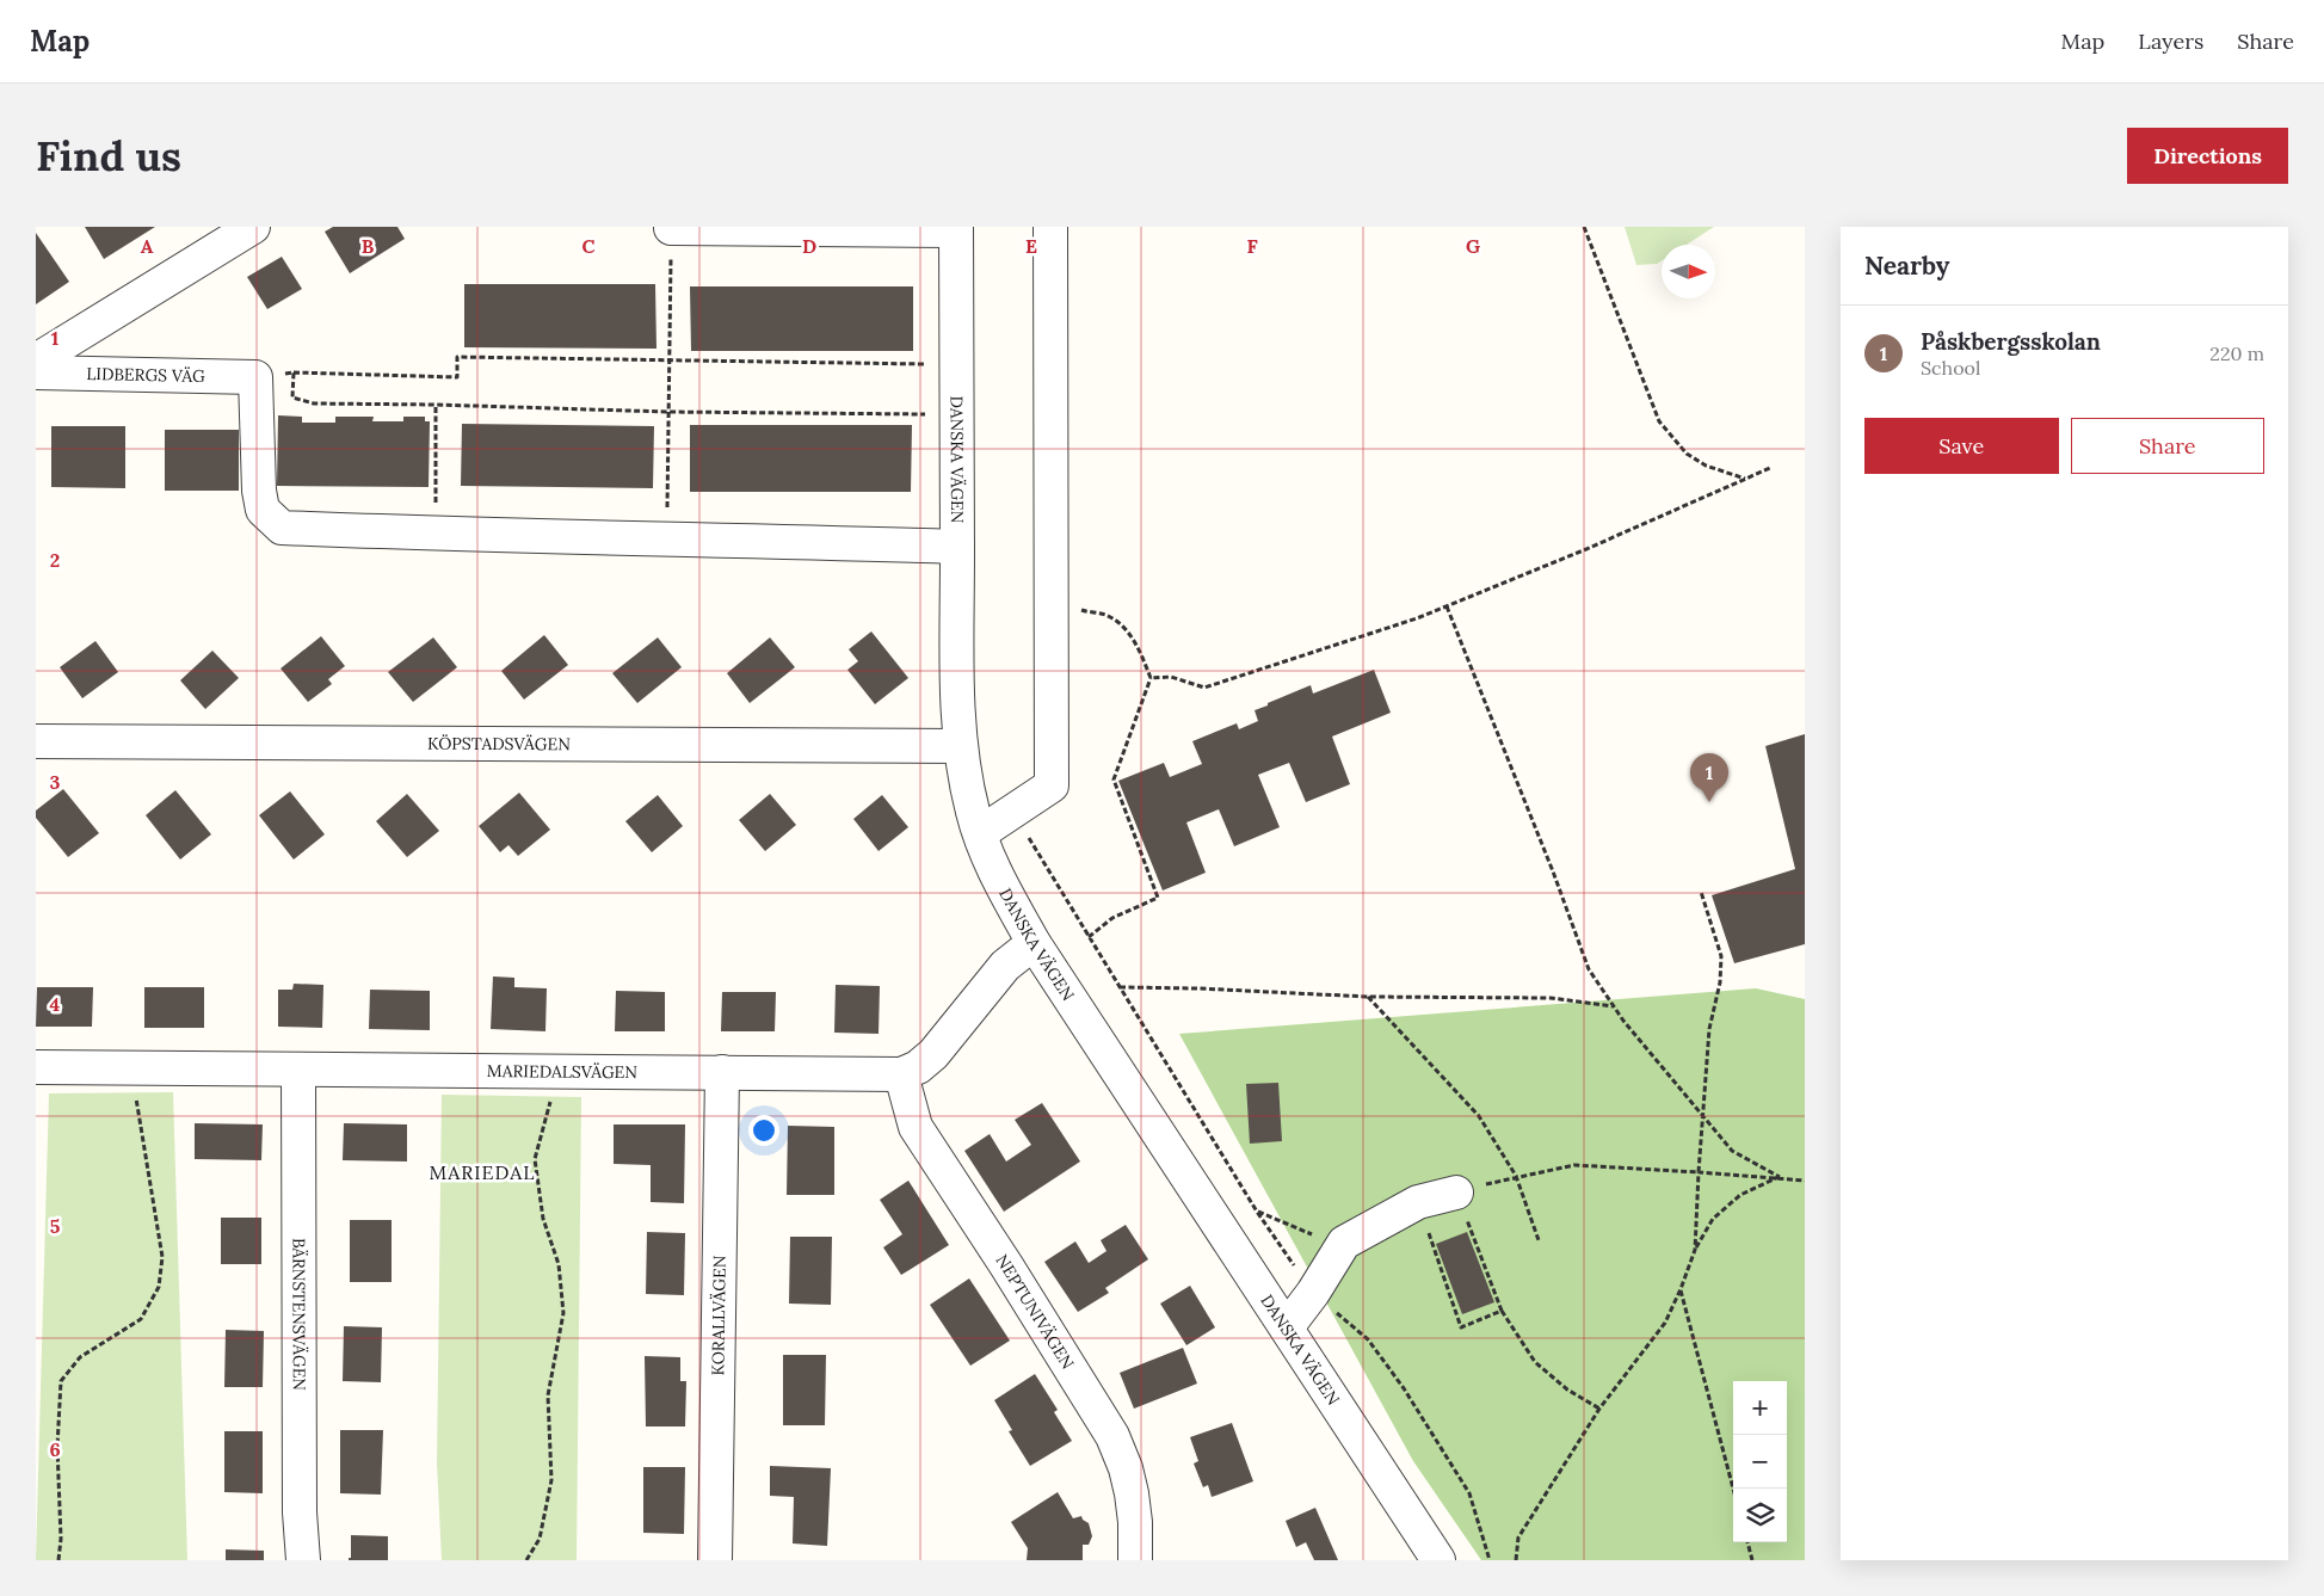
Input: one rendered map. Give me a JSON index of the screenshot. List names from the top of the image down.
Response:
{
  "streets": {
    "street": [
      "LIDBERGS VÄG",
      "DANSKA VÄGEN",
      "KÖPSTADSVÄGEN",
      "MARIEDALSVÄGEN",
      "NEPTUNIVÄGEN",
      "BÄRNSTENSVÄGEN",
      "KORALLVÄGEN"
    ]
  },
  "crossings": [
    ["DANSKA VÄGEN", "KÖPSTADSVÄGEN"],
    ["MARIEDALSVÄGEN", "NEPTUNIVÄGEN"],
    ["MARIEDALSVÄGEN", "BÄRNSTENSVÄGEN"],
    ["MARIEDALSVÄGEN", "KORALLVÄGEN"]
  ],
  "districts": ["MARIEDAL"],
  "north": "right",
  "page": {
    "header": "Map",
    "nav": ["Map", "Layers", "Share"],
    "buttons": [
      "Directions",
      ["Save", "Share"]
    ],
    "title": "Find us",
    "heading": "Nearby",
    "list": [
      {
        "mark": "1",
        "name": "Påskbergsskolan",
        "note": "School",
        "value": "220 m"
      }
    ],
    "pins": "1",
    "map_buttons": ["+", "−"]
  },
  "grid": {
    "columns": [
      "A",
      "B",
      "C",
      "D",
      "E",
      "F",
      "G"
    ],
    "rows": [
      "1",
      "2",
      "3",
      "4",
      "5",
      "6"
    ]
  }
}
